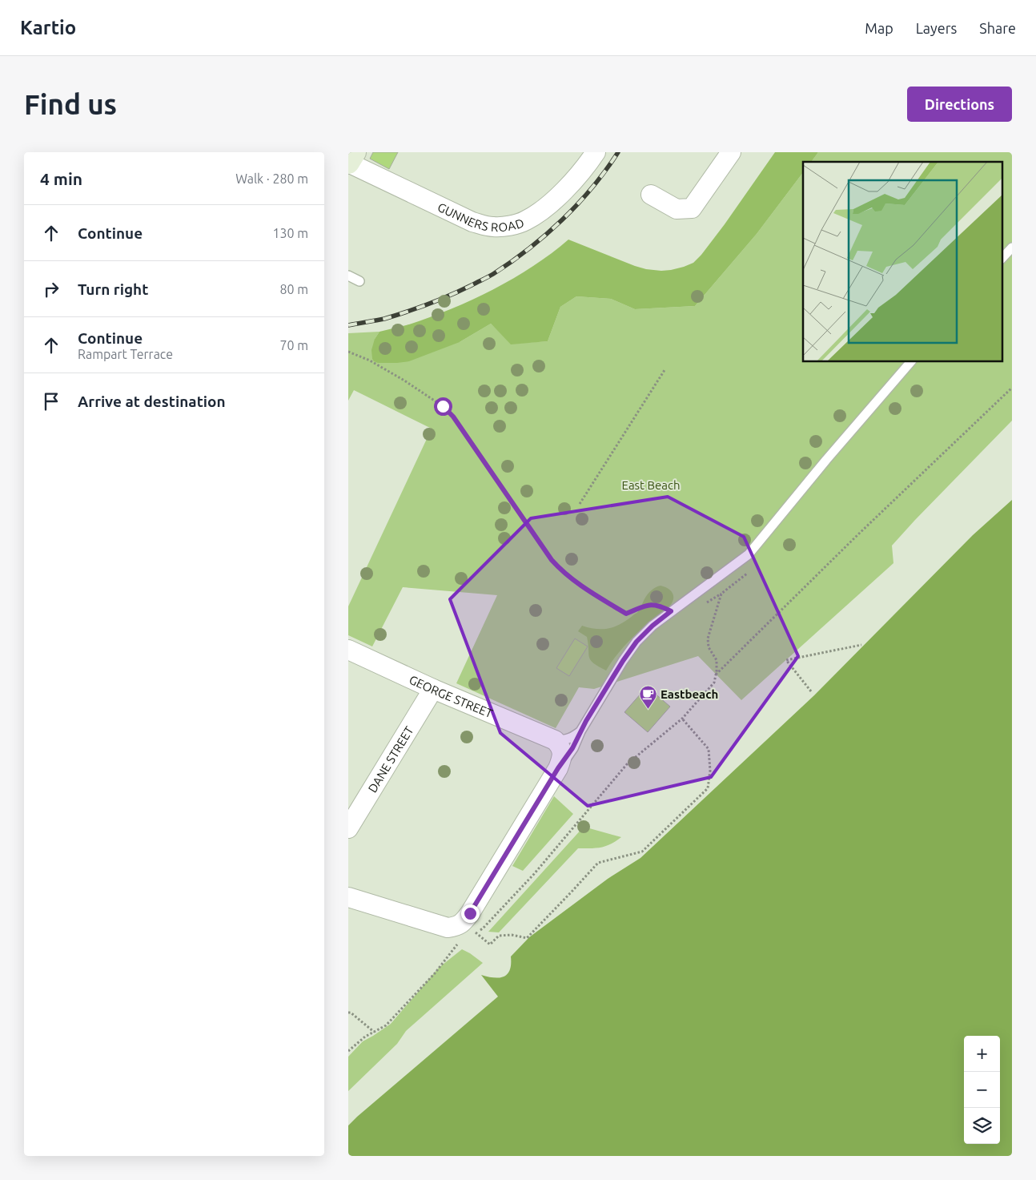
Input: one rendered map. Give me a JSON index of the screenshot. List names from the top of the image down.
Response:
{
  "streets": {
    "street": ["GUNNERS ROAD", "GEORGE STREET", "DANE STREET"]
  },
  "crossings": [
    ["GEORGE STREET", "DANE STREET"]
  ],
  "parks": ["East Beach"],
  "places": {
    "cafe": ["Eastbeach"]
  },
  "page": {
    "header": "Kartio",
    "nav": ["Map", "Layers", "Share"],
    "buttons": "Directions",
    "title": "Find us",
    "heading": ["4 min", "Walk · 280 m"],
    "list": [
      ["Continue", "130 m"],
      ["Turn right", "80 m"],
      ["Continue", "Rampart Terrace", "70 m"],
      "Arrive at destination"
    ],
    "map_buttons": ["+", "−"]
  }
}
